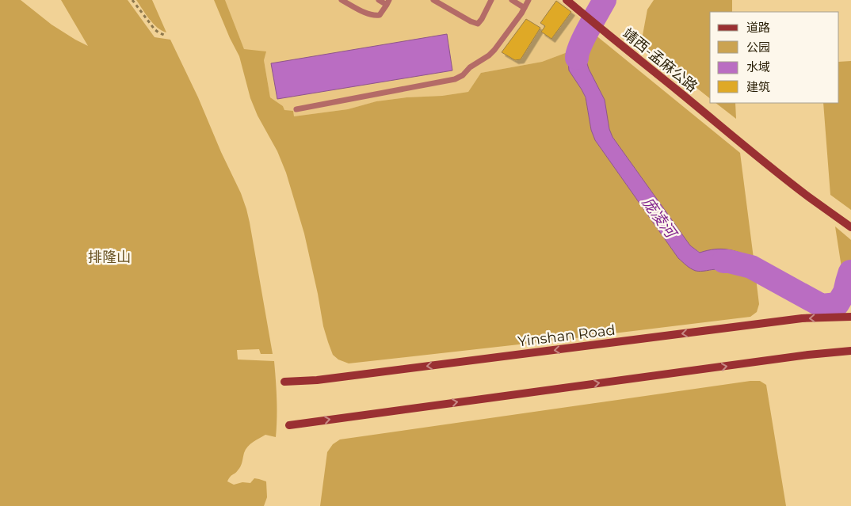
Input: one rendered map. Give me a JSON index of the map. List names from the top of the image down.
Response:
{
  "streets": {
    "main road": ["靖西-孟麻公路", "Yinshan Road"]
  },
  "water": ["庞凌河"],
  "parks": ["排隆山"],
  "legend": [
    "道路",
    "公园",
    "水域",
    "建筑"
  ]
}
